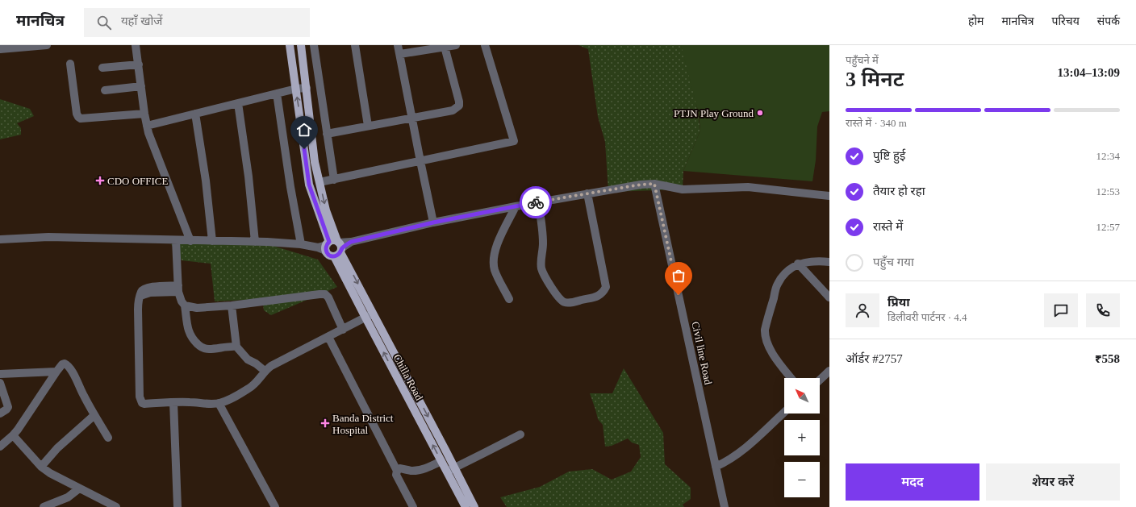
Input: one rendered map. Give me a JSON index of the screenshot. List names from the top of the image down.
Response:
{
  "streets": {
    "main road": ["Chilla Road"],
    "street": ["Civil line Road"]
  },
  "places": {
    "other": ["PTJN Play Ground"],
    "health": ["CDO OFFICE", "Banda District Hospital"]
  },
  "north": "top left",
  "page": {
    "header": "मानचित्र",
    "search": "यहाँ खोजें",
    "nav": [
      "होम",
      "मानचित्र",
      "परिचय",
      "संपर्क"
    ],
    "heading": ["3 मिनट", "पहुँचने में", "13:04–13:09"],
    "panel": [
      "प्रिया",
      "डिलीवरी पार्टनर · 4.4",
      "ऑर्डर #2757",
      "₹558"
    ],
    "bar": "रास्ते में · 340 m",
    "list": [
      ["पुष्टि हुई", "12:34"],
      ["तैयार हो रहा", "12:53"],
      ["रास्ते में", "12:57"],
      "पहुँच गया"
    ],
    "map_buttons": ["+", "−"],
    "buttons": ["मदद", "शेयर करें"]
  }
}
